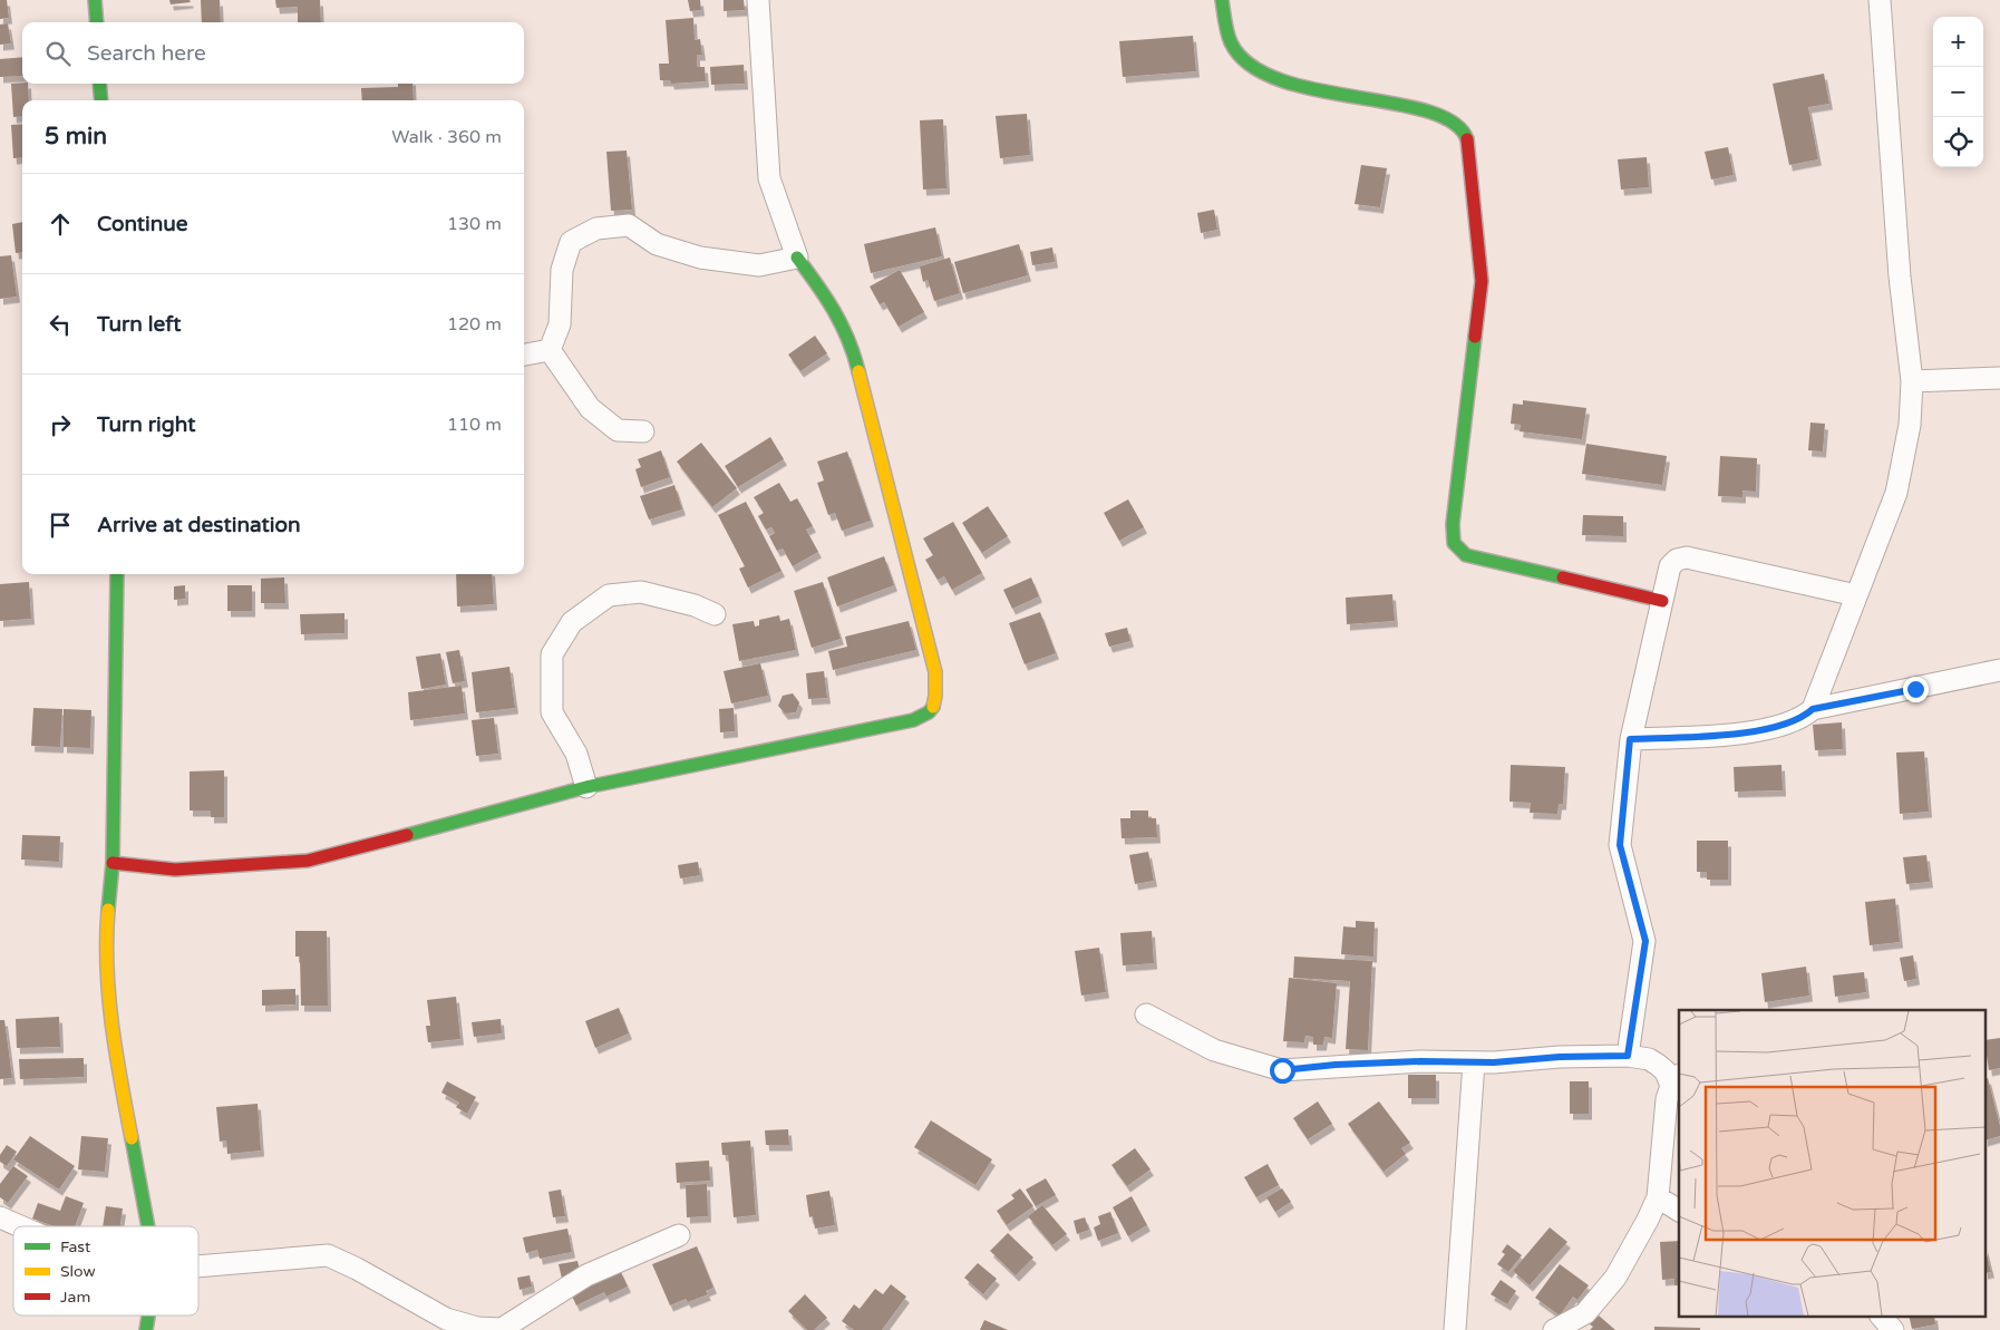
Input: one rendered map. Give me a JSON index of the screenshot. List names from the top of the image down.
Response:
{
  "legend": ["Fast", "Slow", "Jam"],
  "page": {
    "map_buttons": ["+", "−"],
    "search": "Search here",
    "heading": ["5 min", "Walk · 360 m"],
    "list": [
      ["Continue", "130 m"],
      ["Turn left", "120 m"],
      ["Turn right", "110 m"],
      "Arrive at destination"
    ]
  }
}
